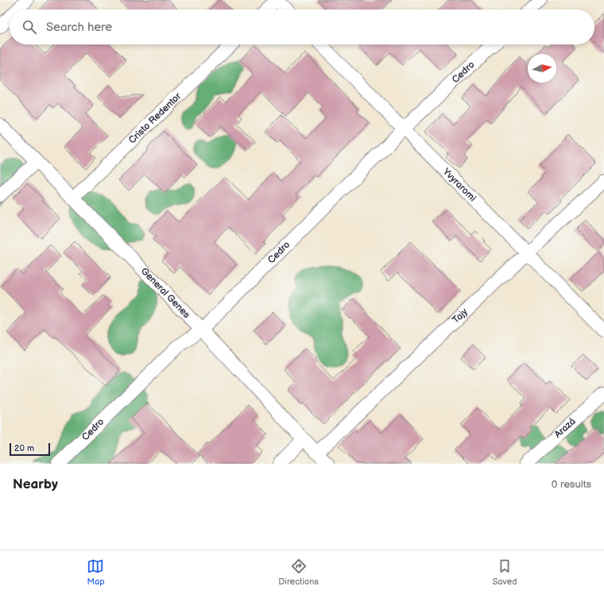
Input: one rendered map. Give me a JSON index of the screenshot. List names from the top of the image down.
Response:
{
  "streets": {
    "street": [
      "Cedro",
      "Cristo Redentor",
      "Yvyraromi",
      "General Genes",
      "Tajy",
      "Arazá"
    ]
  },
  "crossings": [
    ["Cedro", "Yvyraromi"],
    ["Cedro", "General Genes"],
    ["Cristo Redentor", "General Genes"],
    ["Yvyraromi", "Tajy"],
    ["General Genes", "Tajy"]
  ],
  "scale_bar": "20 m",
  "north": "right",
  "page": {
    "search": "Search here",
    "scale": "20 m",
    "heading": ["Nearby", "0 results"],
    "nav": ["Map", "Directions", "Saved"]
  }
}
